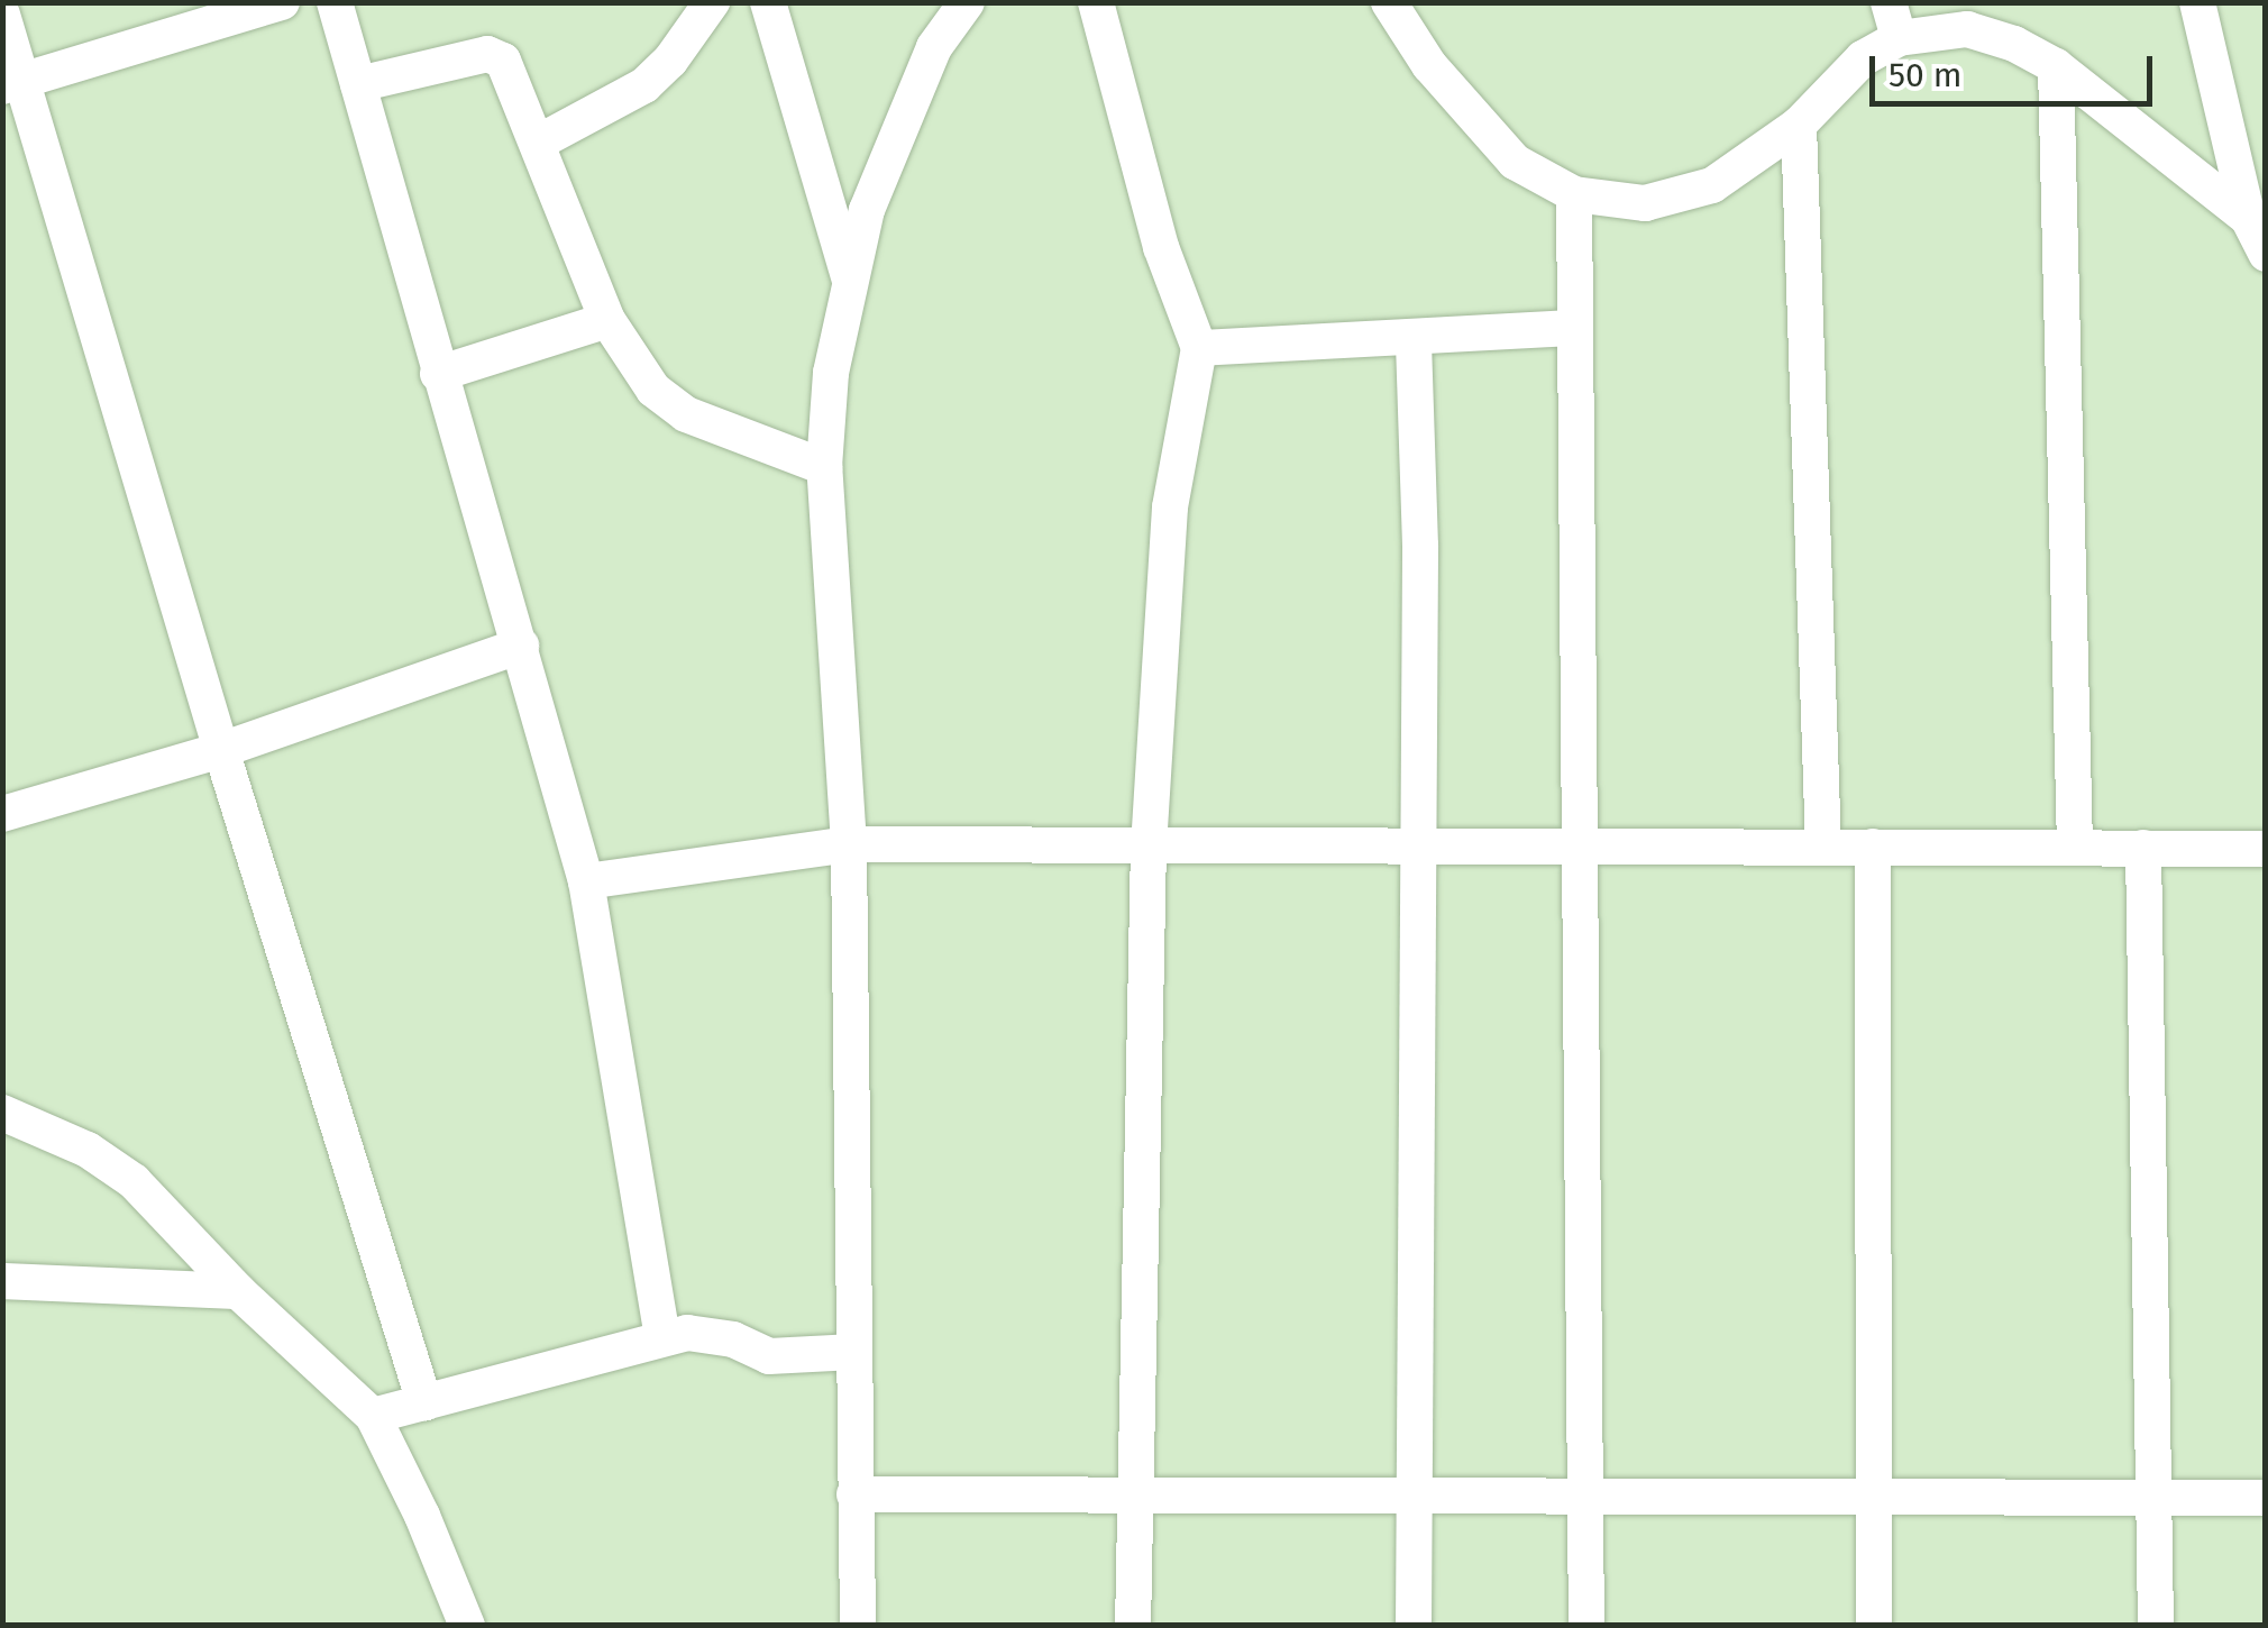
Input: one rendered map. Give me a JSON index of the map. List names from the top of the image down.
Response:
{
  "scale_bar": "50 m"
}
